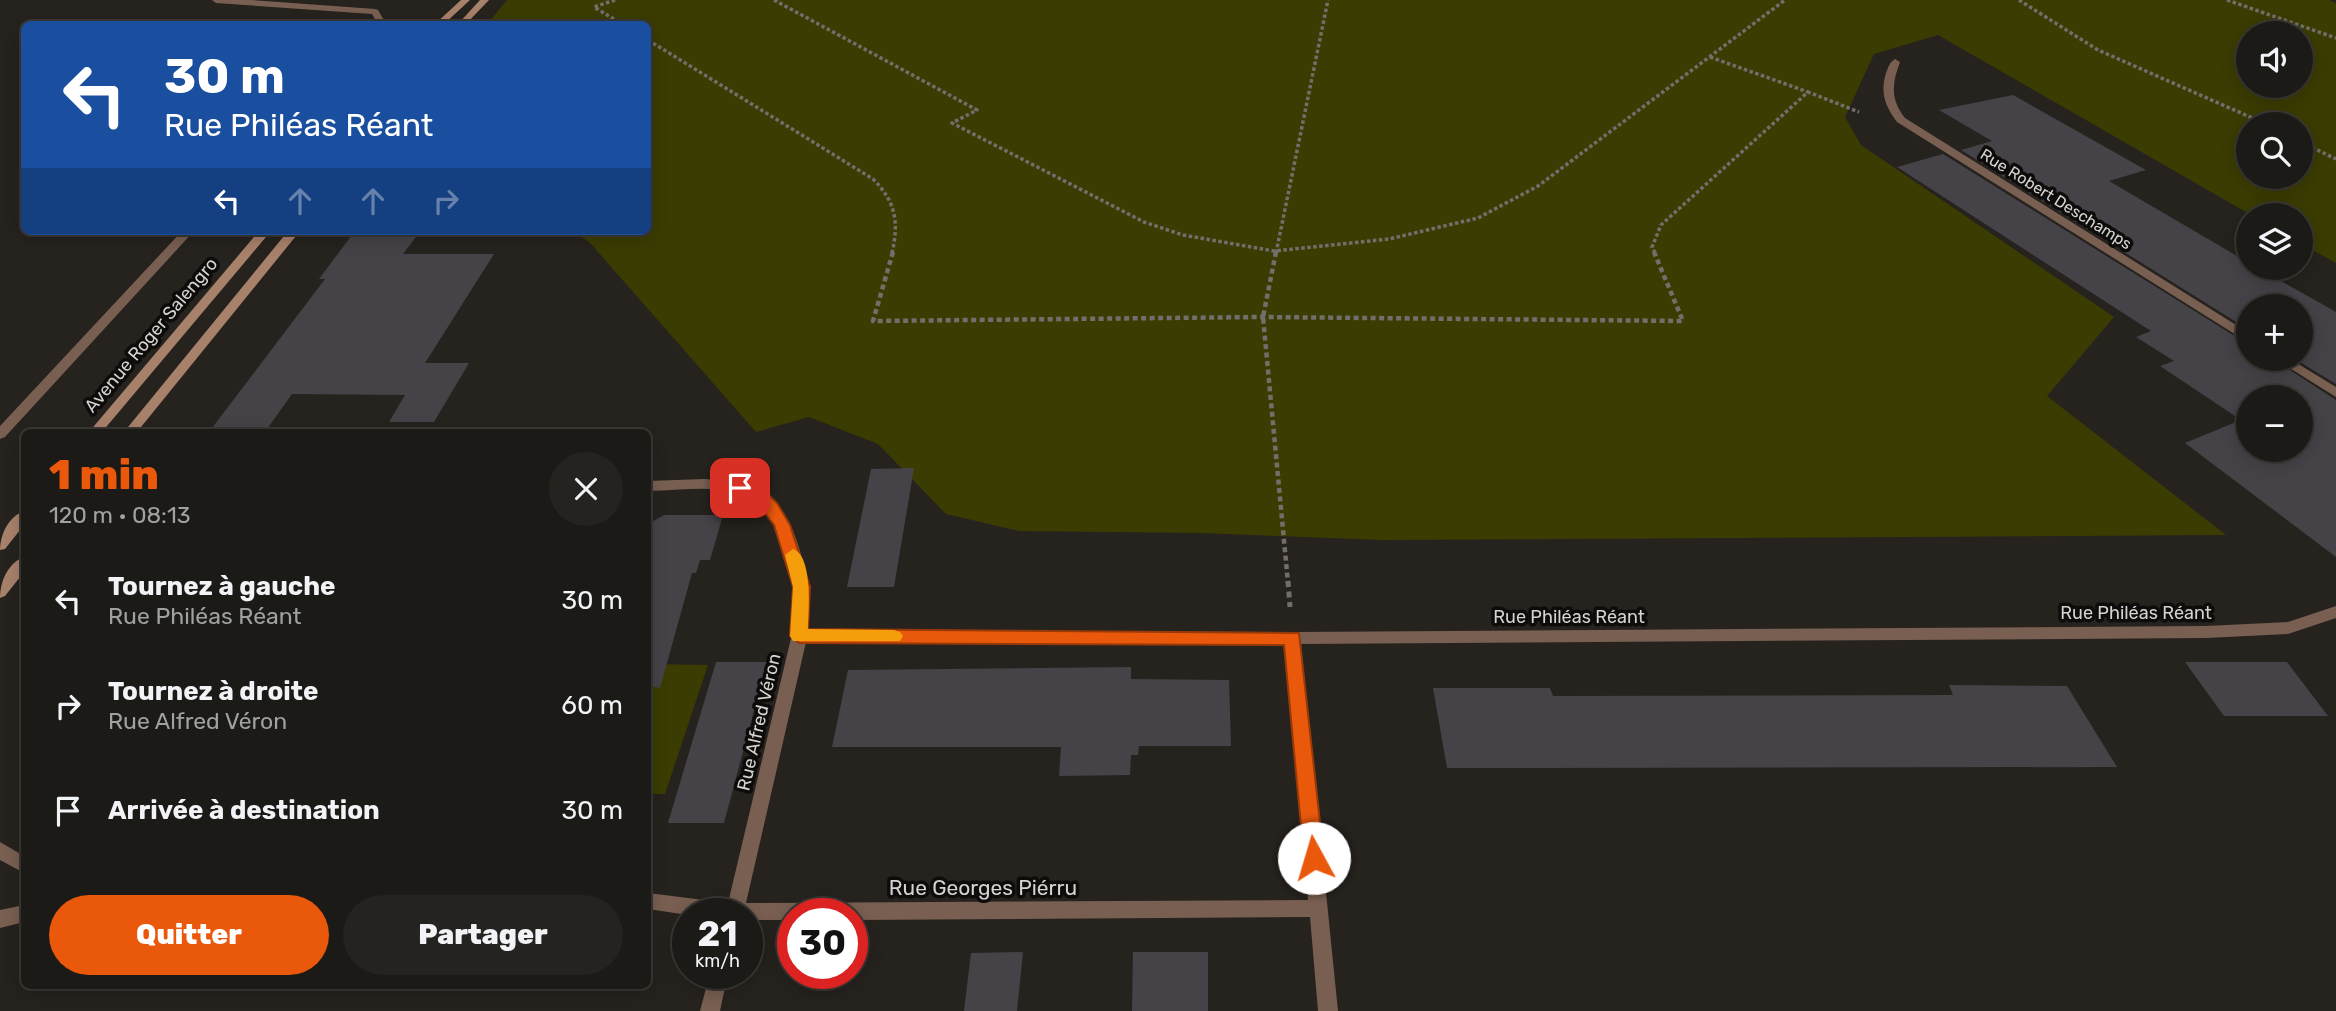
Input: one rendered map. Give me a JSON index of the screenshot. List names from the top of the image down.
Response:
{
  "streets": {
    "main road": ["Avenue Roger Salengro"],
    "street": [
      "Rue Robert Deschamps",
      "Rue Philéas Réant",
      "Rue Alfred Véron",
      "Rue Georges Piérru"
    ]
  },
  "crossings": [
    ["Rue Philéas Réant", "Rue Alfred Véron"]
  ],
  "page": {
    "map_buttons": ["+", "−"],
    "turn": ["30 m", "Rue Philéas Réant"],
    "heading": ["1 min", "120 m · 08:13"],
    "list": [
      {
        "name": "Tournez à gauche",
        "note": "Rue Philéas Réant",
        "value": "30 m"
      },
      {
        "name": "Tournez à droite",
        "note": "Rue Alfred Véron",
        "value": "60 m"
      },
      {
        "name": "Arrivée à destination",
        "value": "30 m"
      }
    ],
    "buttons": ["Quitter", "Partager"],
    "speed": "21 km/h",
    "limit": "30"
  }
}
